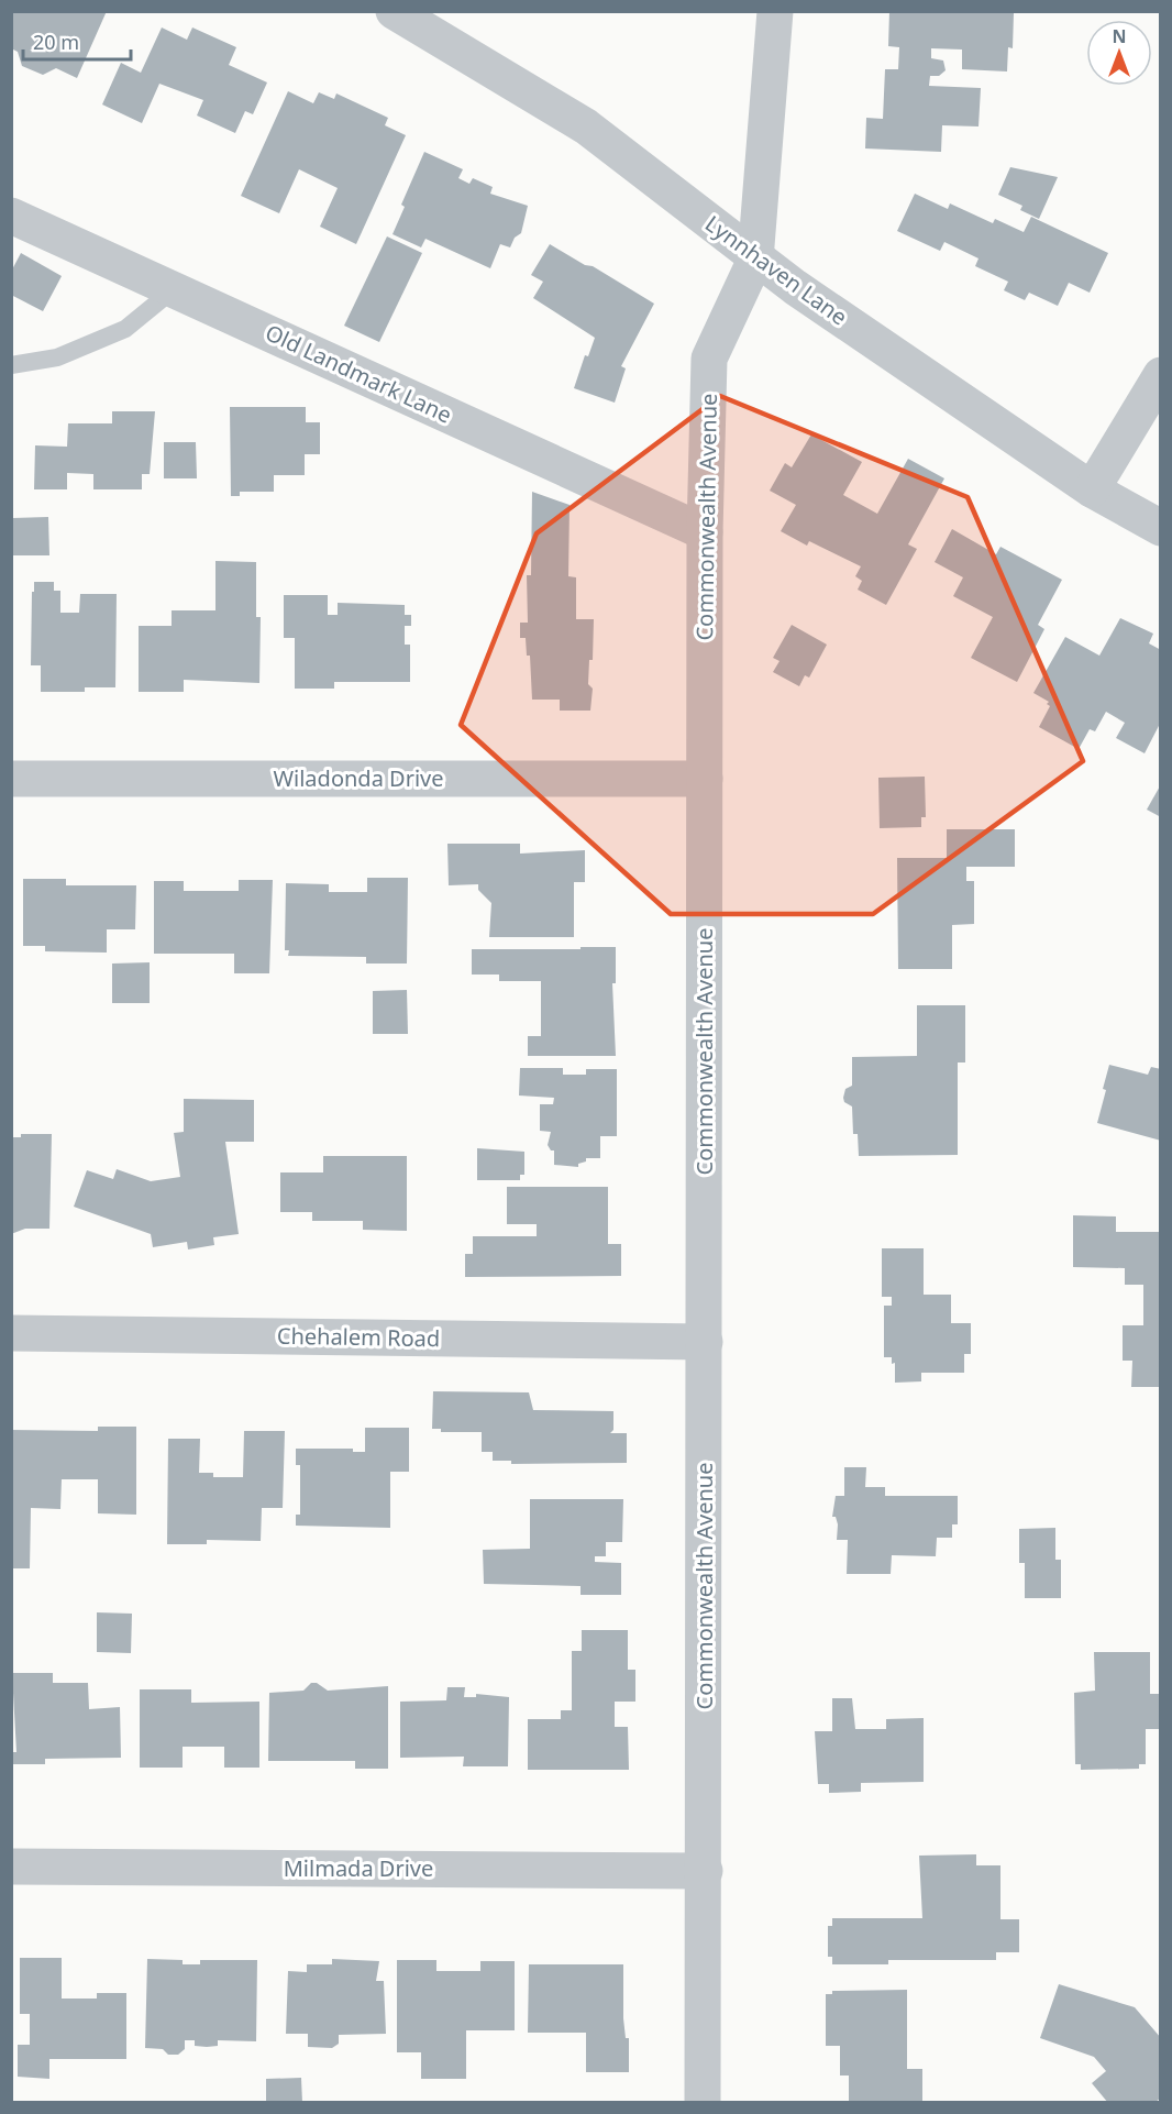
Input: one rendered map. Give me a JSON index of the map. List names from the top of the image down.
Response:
{
  "streets": {
    "street": [
      "Lynnhaven Lane",
      "Old Landmark Lane",
      "Commonwealth Avenue",
      "Wiladonda Drive",
      "Chehalem Road",
      "Milmada Drive"
    ]
  },
  "crossings": [
    ["Lynnhaven Lane", "Commonwealth Avenue"],
    ["Old Landmark Lane", "Commonwealth Avenue"],
    ["Commonwealth Avenue", "Wiladonda Drive"],
    ["Commonwealth Avenue", "Chehalem Road"],
    ["Commonwealth Avenue", "Milmada Drive"]
  ],
  "scale_bar": "20 m",
  "north": "top"
}
